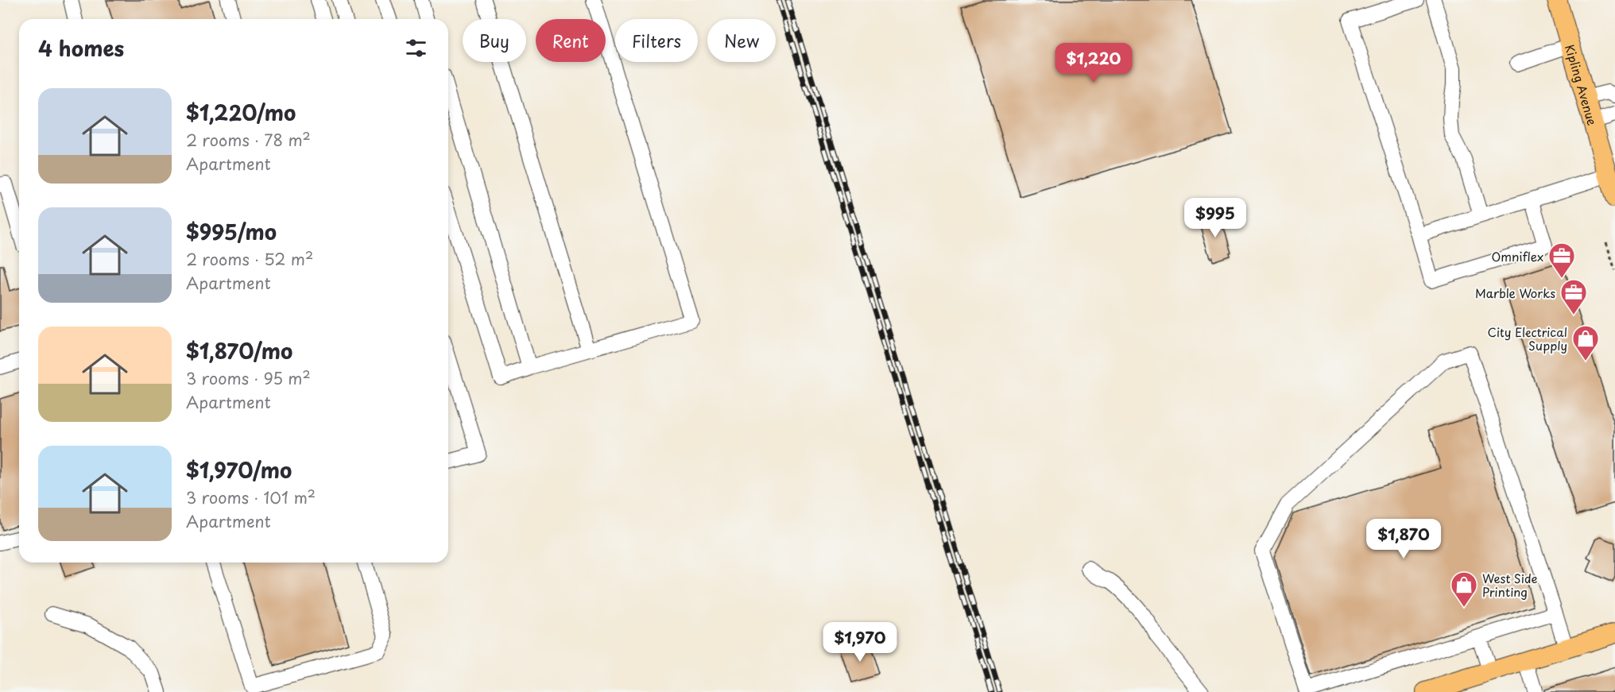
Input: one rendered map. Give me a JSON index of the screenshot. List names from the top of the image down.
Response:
{
  "streets": {
    "main road": ["Kipling Avenue"]
  },
  "places": {
    "office": ["Omniflex", "Marble Works"],
    "shop": ["City Electrical Supply", "West Side Printing"]
  },
  "page": {
    "chip": [
      "Buy",
      "Rent",
      "Filters",
      "New"
    ],
    "heading": "4 homes",
    "price": [
      "$1,220",
      "$995",
      "$1,870",
      "$1,970"
    ],
    "list": [
      {
        "name": "$1,220/mo",
        "note": "2 rooms · 78 m² · Apartment"
      },
      {
        "name": "$995/mo",
        "note": "2 rooms · 52 m² · Apartment"
      },
      {
        "name": "$1,870/mo",
        "note": "3 rooms · 95 m² · Apartment"
      },
      {
        "name": "$1,970/mo",
        "note": "3 rooms · 101 m² · Apartment"
      }
    ]
  }
}
